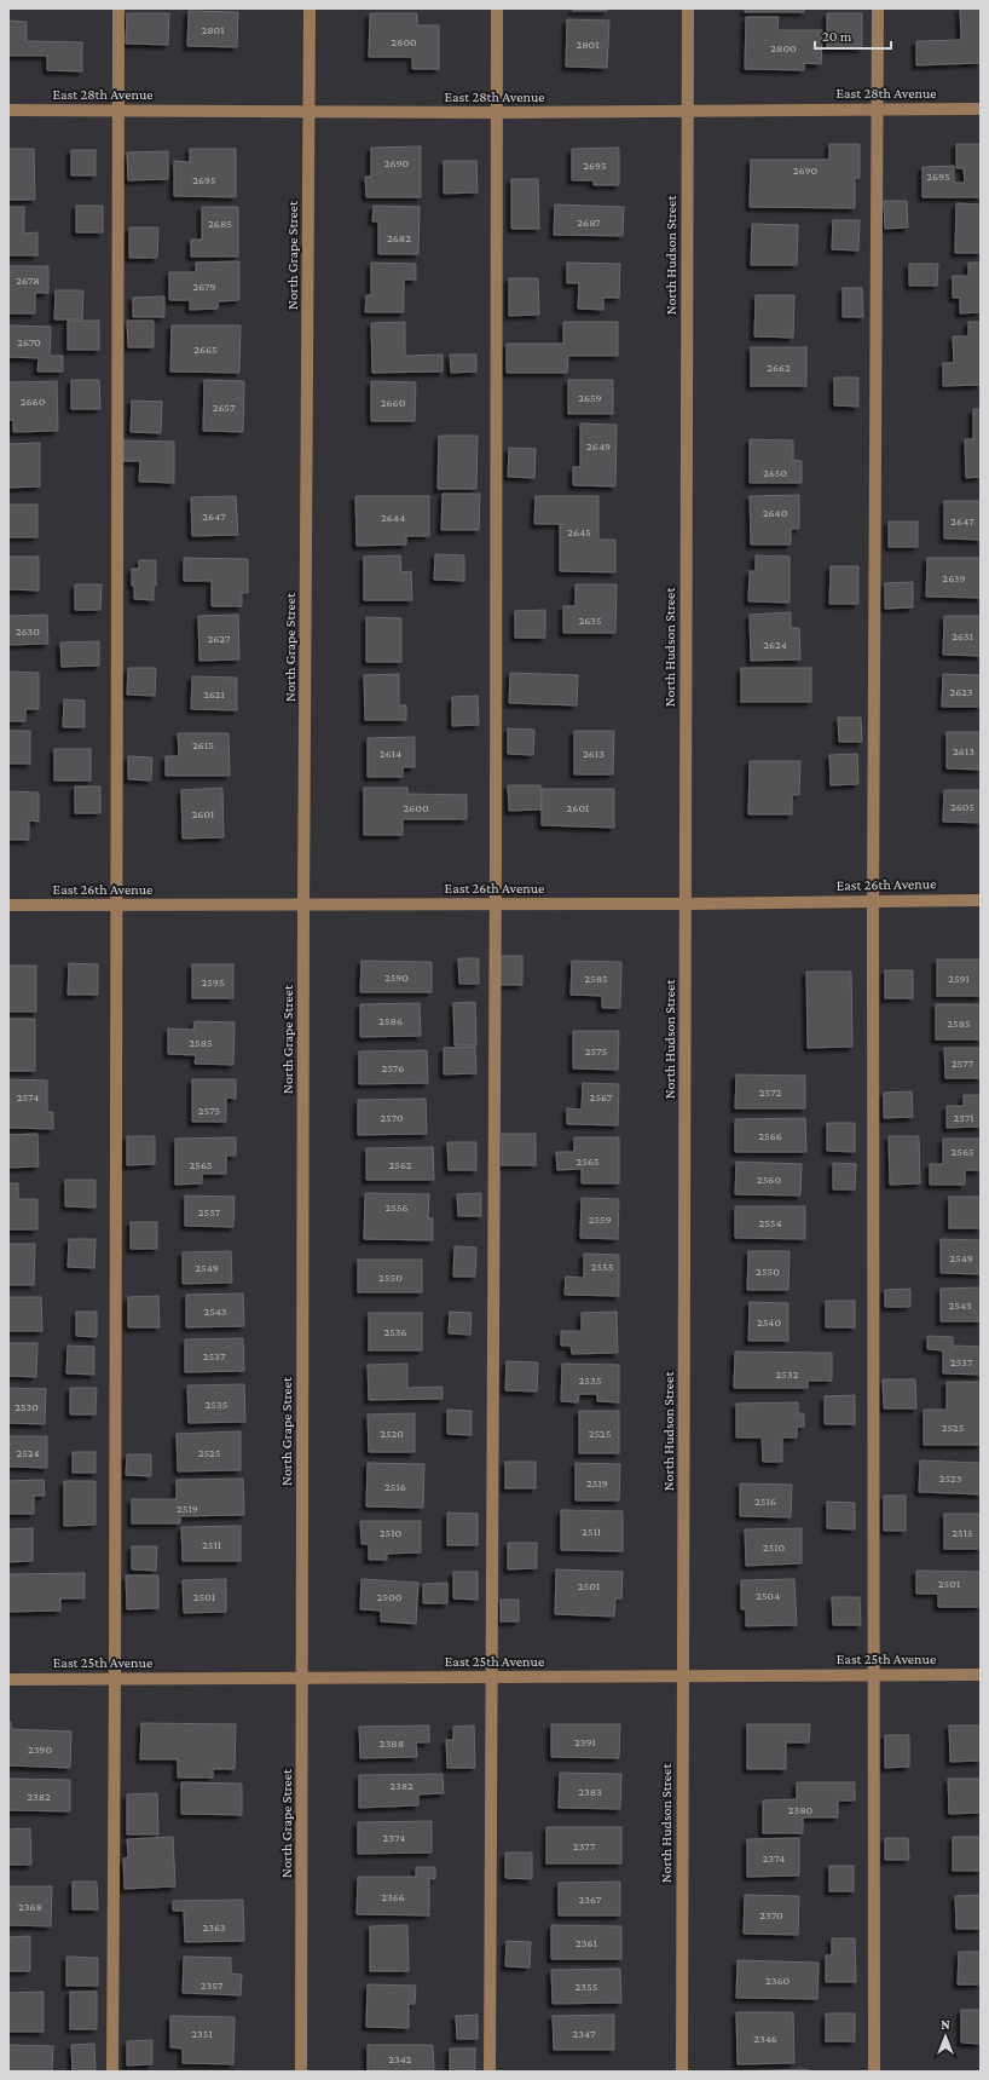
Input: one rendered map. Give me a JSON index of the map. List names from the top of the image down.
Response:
{
  "streets": {
    "street": [
      "East 28th Avenue",
      "North Grape Street",
      "North Hudson Street",
      "East 26th Avenue",
      "East 25th Avenue"
    ]
  },
  "crossings": [
    ["East 28th Avenue", "North Grape Street"],
    ["East 28th Avenue", "North Hudson Street"],
    ["North Grape Street", "East 26th Avenue"],
    ["North Grape Street", "East 25th Avenue"],
    ["North Hudson Street", "East 26th Avenue"],
    ["North Hudson Street", "East 25th Avenue"]
  ],
  "house_numbers": [
    "2801",
    "2800",
    "2801",
    "2800",
    "2690",
    "2695",
    "2690",
    "2695",
    "2695",
    "2687",
    "2685",
    "2682",
    "2678",
    "2679",
    "2670",
    "2665",
    "2662",
    "2659",
    "2660",
    "2660",
    "2657",
    "2649",
    "2650",
    "2640",
    "2647",
    "2644",
    "2647",
    "2645",
    "2639",
    "2635",
    "2630",
    "2631",
    "2627",
    "2624",
    "2623",
    "2621",
    "2615",
    "2613",
    "2614",
    "2613",
    "2605",
    "2600",
    "2601",
    "2601",
    "2590",
    "2585",
    "2591",
    "2595",
    "2586",
    "2585",
    "2585",
    "2575",
    "2577",
    "2576",
    "2572",
    "2574",
    "2567",
    "2575",
    "2570",
    "2571",
    "2566",
    "2565",
    "2565",
    "2565",
    "2562",
    "2560",
    "2556",
    "2557",
    "2559",
    "2554",
    "2549",
    "2555",
    "2549",
    "2550",
    "2550",
    "2543",
    "2543",
    "2540",
    "2536",
    "2537",
    "2537",
    "2532",
    "2535",
    "2535",
    "2530",
    "2525",
    "2520",
    "2525",
    "2524",
    "2525",
    "2523",
    "2519",
    "2516",
    "2516",
    "2519",
    "2511",
    "2510",
    "2515",
    "2511",
    "2510",
    "2501",
    "2501",
    "2504",
    "2501",
    "2500",
    "2391",
    "2388",
    "2390",
    "2382",
    "2383",
    "2382",
    "2380",
    "2374",
    "2377",
    "2374",
    "2366",
    "2367",
    "2368",
    "2370",
    "2363",
    "2361",
    "2360",
    "2357",
    "2355",
    "2351",
    "2347",
    "2346",
    "2342"
  ],
  "scale_bar": "20 m",
  "north": "top"
}
